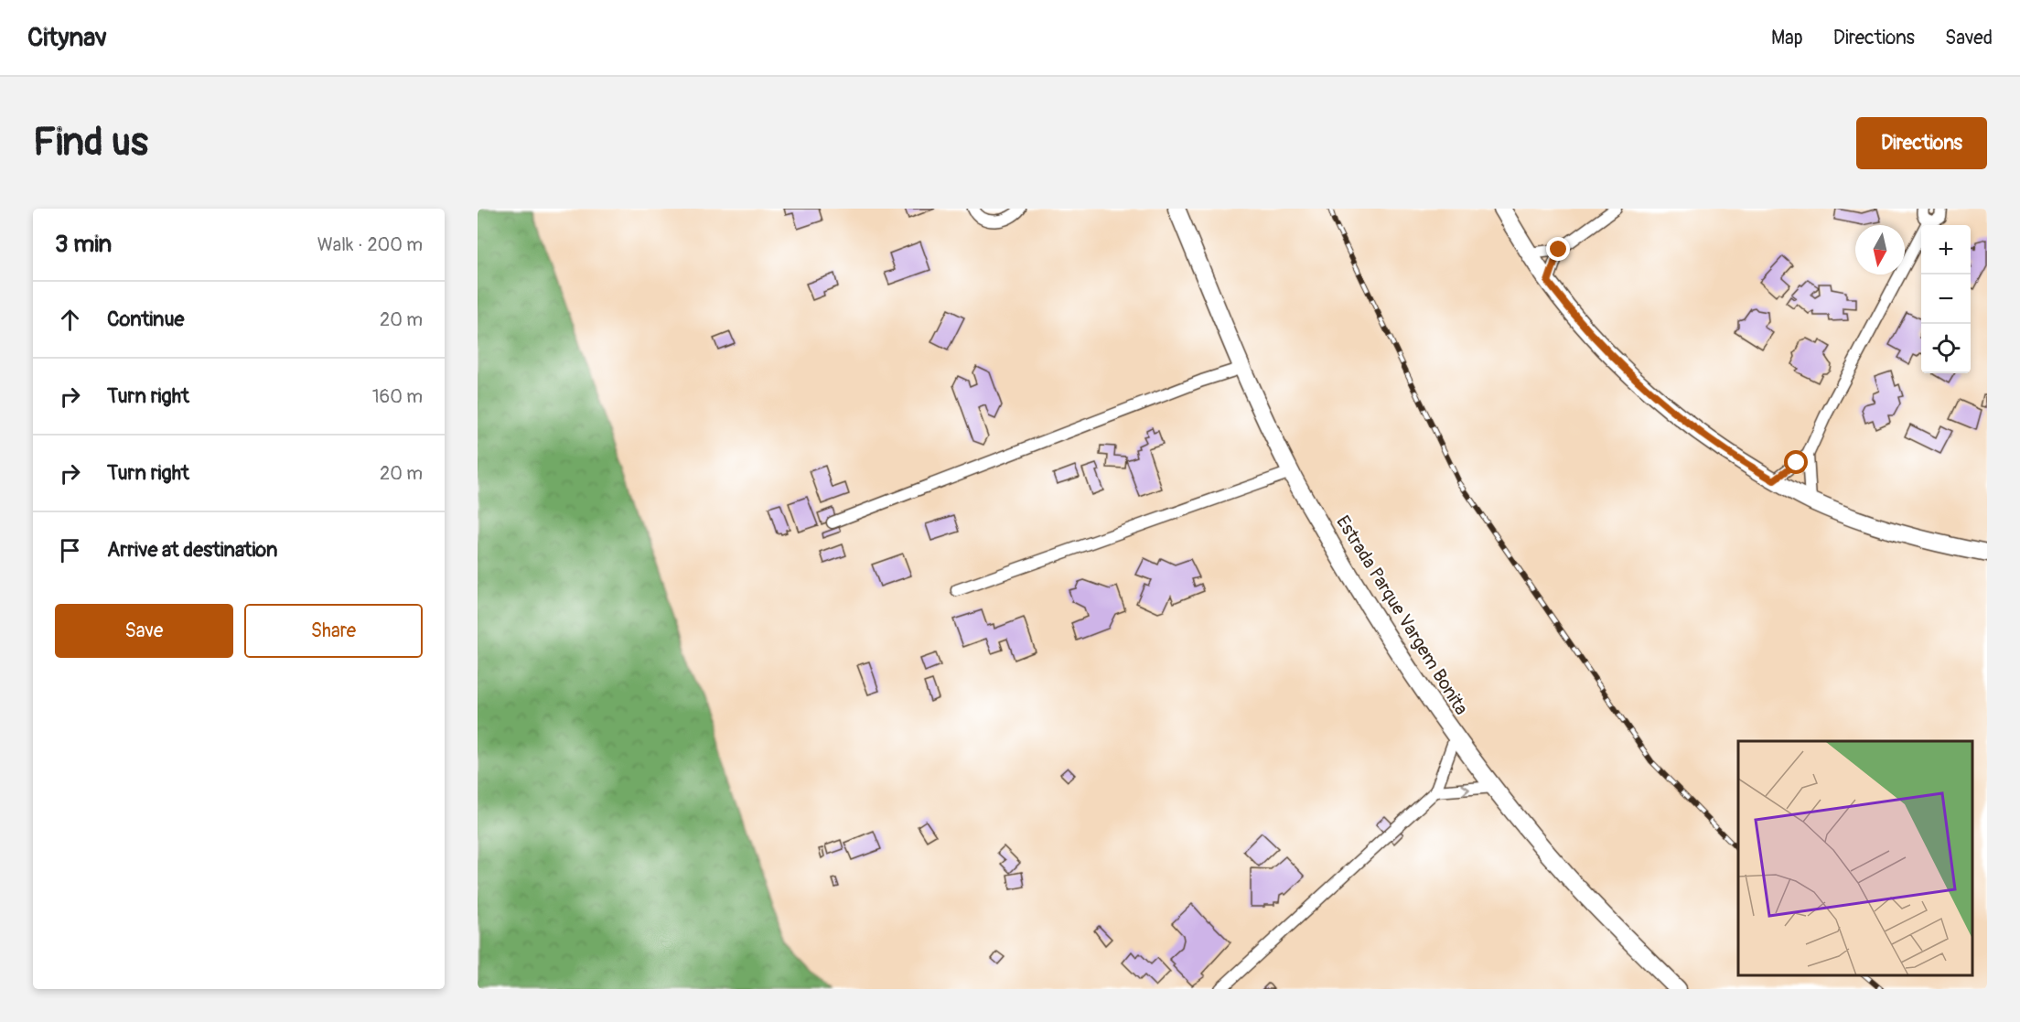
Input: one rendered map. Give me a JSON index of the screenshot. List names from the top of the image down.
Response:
{
  "streets": {
    "main road": ["Estrada Parque Vargem Bonita"]
  },
  "north": "bottom",
  "page": {
    "header": "Citynav",
    "nav": ["Map", "Directions", "Saved"],
    "buttons": [
      "Directions",
      ["Save", "Share"]
    ],
    "title": "Find us",
    "heading": ["3 min", "Walk · 200 m"],
    "map_buttons": ["+", "−"],
    "list": [
      ["Continue", "20 m"],
      ["Turn right", "160 m"],
      ["Turn right", "20 m"],
      "Arrive at destination"
    ]
  }
}
